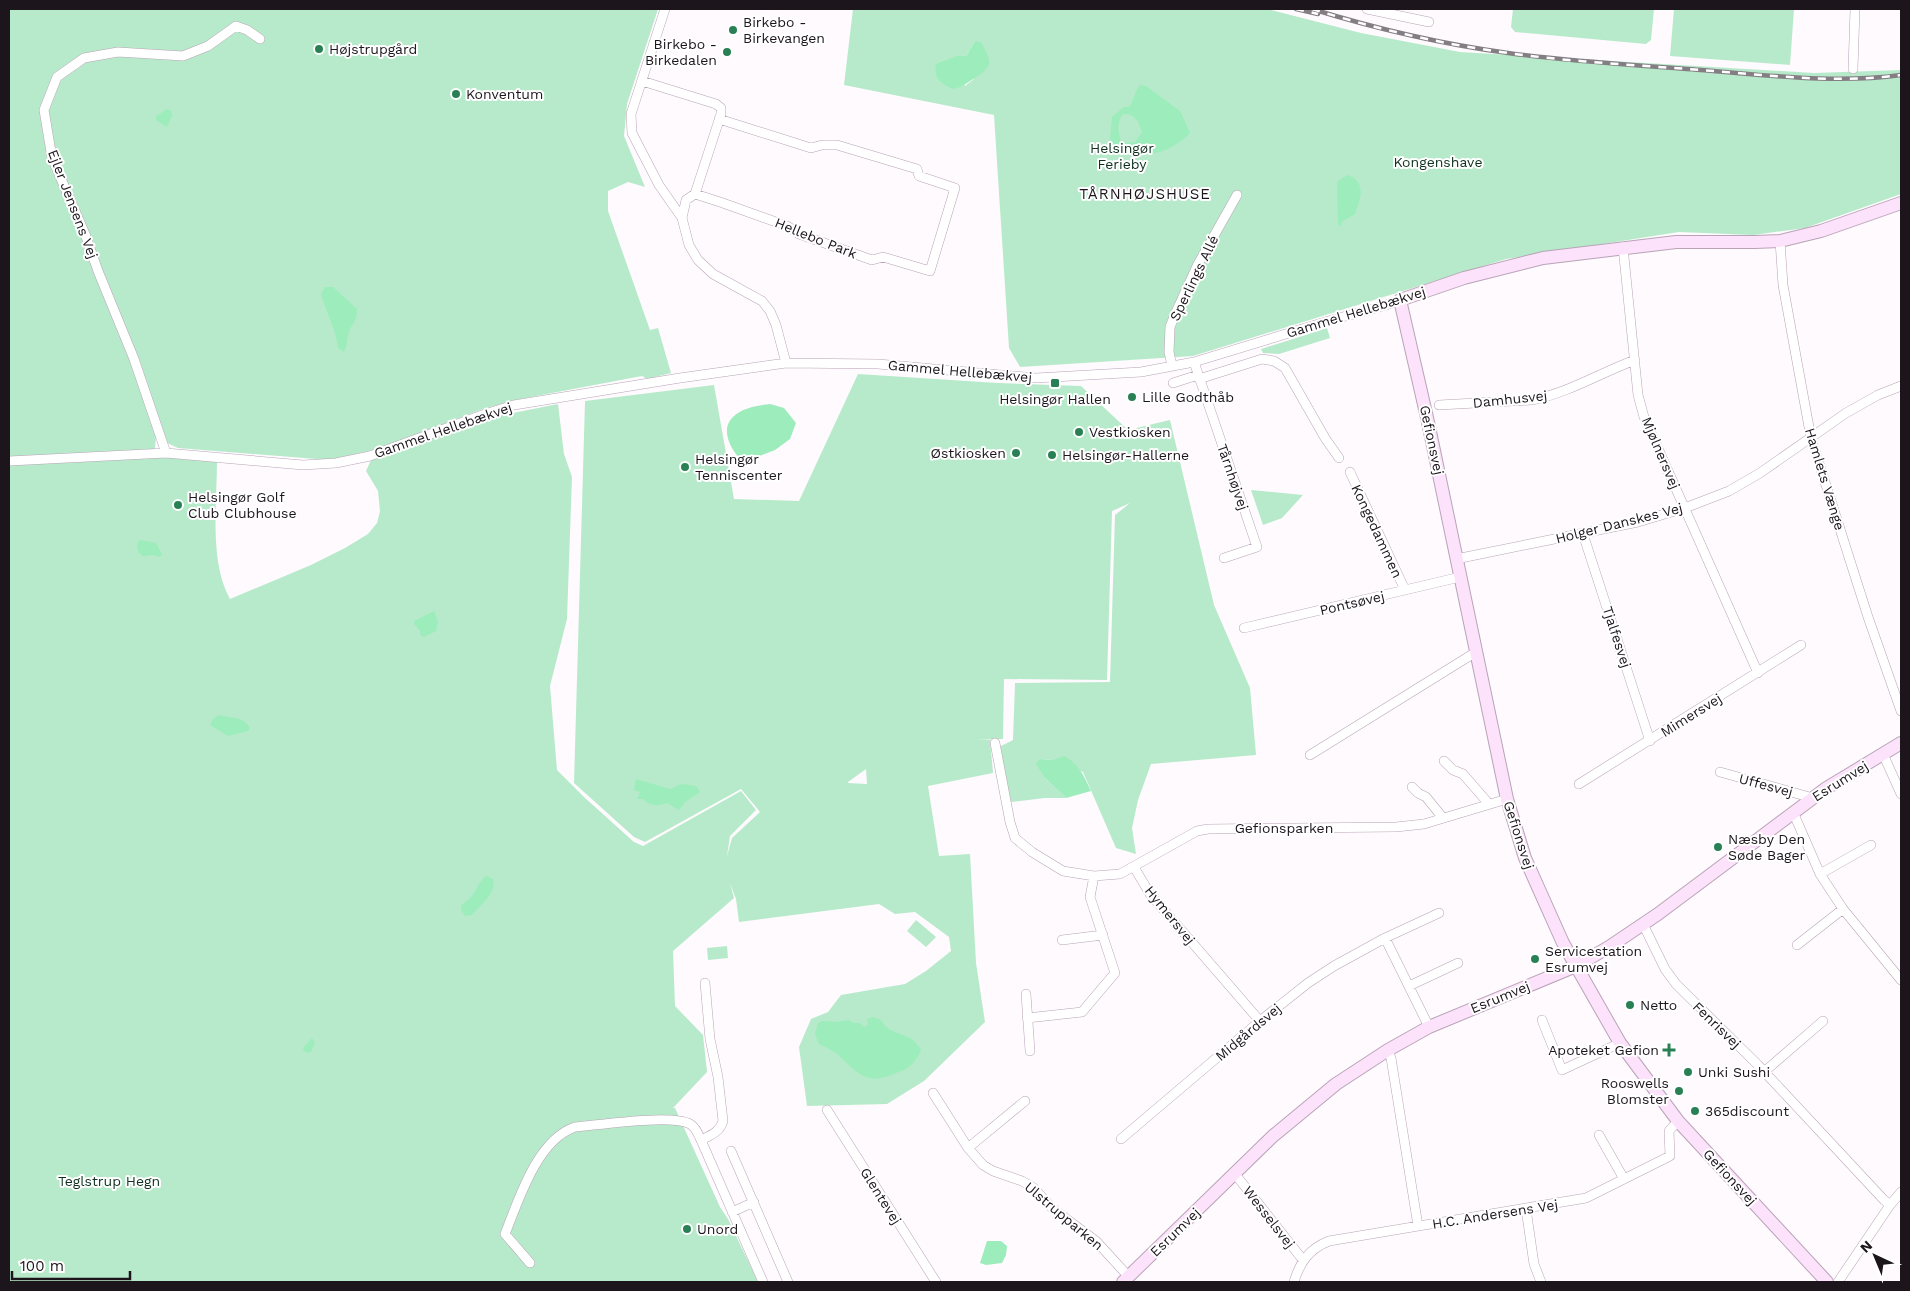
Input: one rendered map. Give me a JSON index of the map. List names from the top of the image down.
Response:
{
  "streets": {
    "main road": ["Gammel Hellebækvej", "Gefionsvej", "Esrumvej"],
    "street": [
      "Ejler Jensens Vej",
      "Hellebo Park",
      "Sperlings Allé",
      "Damhusvej",
      "Mjølnersvej",
      "Tårnhøjvej",
      "Hamlets Vænge",
      "Holger Danskes Vej",
      "Kongedammen",
      "Pontsøvej",
      "Tjalfesvej",
      "Mimersvej",
      "Uffesvej",
      "Gefionsparken",
      "Hymersvej",
      "Fenrisvej",
      "Midgårdsvej",
      "Glentevej",
      "H.C. Andersens Vej",
      "Ulstrupparken",
      "Wesselsvej"
    ]
  },
  "crossings": [
    ["Ejler Jensens Vej", "Gammel Hellebækvej"],
    ["Sperlings Allé", "Gammel Hellebækvej"],
    ["Gammel Hellebækvej", "Gefionsvej"],
    ["Gammel Hellebækvej", "Mjølnersvej"],
    ["Gammel Hellebækvej", "Tårnhøjvej"],
    ["Gammel Hellebækvej", "Hamlets Vænge"],
    ["Damhusvej", "Mjølnersvej"],
    ["Gefionsvej", "Holger Danskes Vej"],
    ["Gefionsvej", "Pontsøvej"],
    ["Gefionsvej", "Esrumvej"],
    ["Gefionsvej", "Gefionsparken"],
    ["Gefionsvej", "H.C. Andersens Vej"],
    ["Mjølnersvej", "Holger Danskes Vej"],
    ["Mjølnersvej", "Mimersvej"],
    ["Hamlets Vænge", "Holger Danskes Vej"],
    ["Holger Danskes Vej", "Tjalfesvej"],
    ["Kongedammen", "Pontsøvej"],
    ["Tjalfesvej", "Mimersvej"],
    ["Esrumvej", "Uffesvej"],
    ["Esrumvej", "Fenrisvej"],
    ["Esrumvej", "Ulstrupparken"],
    ["Esrumvej", "Wesselsvej"],
    ["Gefionsparken", "Hymersvej"],
    ["Hymersvej", "Midgårdsvej"],
    ["H.C. Andersens Vej", "Wesselsvej"]
  ],
  "districts": ["TÅRNHØJSHUSE"],
  "parks": ["Helsingør Ferieby", "Kongenshave", "Teglstrup Hegn"],
  "places": {
    "other": [
      "Birkebo - Birkevangen",
      "Højstrupgård",
      "Birkebo - Birkedalen",
      "Konventum",
      "Lille Godthåb",
      "Vestkiosken",
      "Østkiosken",
      "Helsingør-Hallerne",
      "Helsingør Tenniscenter",
      "Helsingør Golf Club Clubhouse",
      "Næsby Den Søde Bager",
      "Servicestation Esrumvej",
      "Netto",
      "Unki Sushi",
      "Rooswells Blomster",
      "365discount",
      "Unord"
    ],
    "transit": ["Helsingør Hallen"],
    "health": ["Apoteket Gefion"]
  },
  "scale_bar": "100 m",
  "north": "top left"
}
